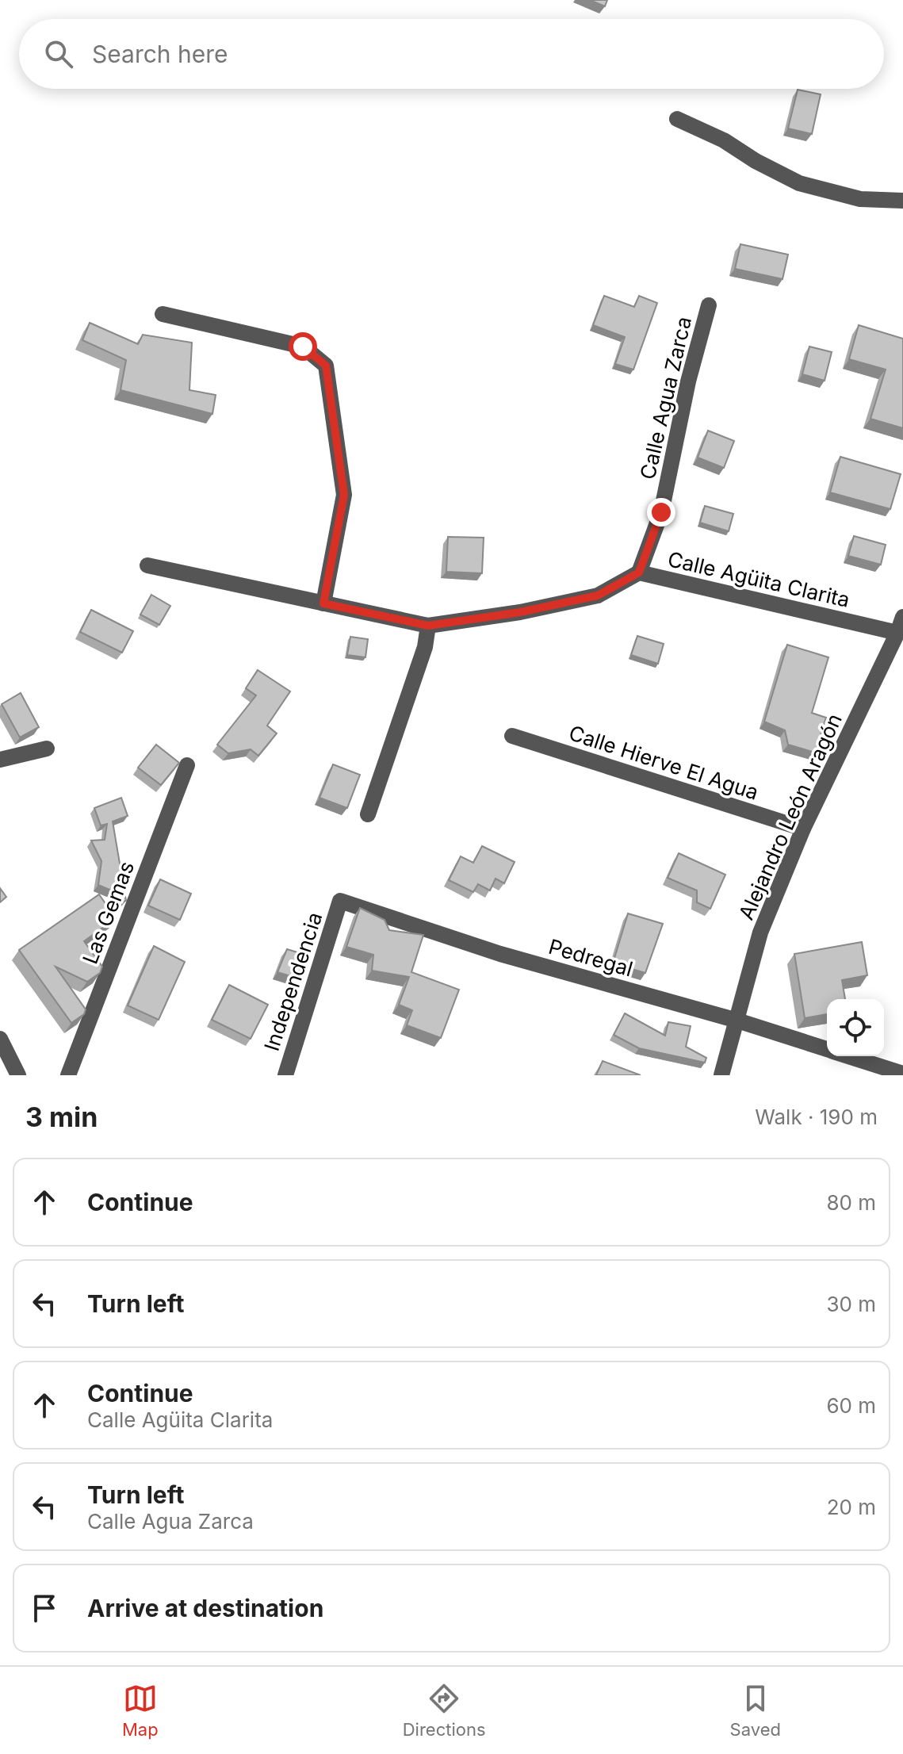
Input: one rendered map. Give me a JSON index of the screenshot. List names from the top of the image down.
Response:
{
  "streets": {
    "street": [
      "Calle Agua Zarca",
      "Calle Agüita Clarita",
      "Calle Hierve El Agua",
      "Alejandro León Aragón",
      "Las Gemas",
      "Pedregal",
      "Independencia"
    ]
  },
  "crossings": [
    ["Calle Agua Zarca", "Calle Agüita Clarita"],
    ["Calle Agüita Clarita", "Alejandro León Aragón"],
    ["Calle Hierve El Agua", "Alejandro León Aragón"],
    ["Alejandro León Aragón", "Pedregal"],
    ["Pedregal", "Independencia"]
  ],
  "page": {
    "search": "Search here",
    "heading": ["3 min", "Walk · 190 m"],
    "list": [
      ["Continue", "80 m"],
      ["Turn left", "30 m"],
      ["Continue", "Calle Agüita Clarita", "60 m"],
      ["Turn left", "Calle Agua Zarca", "20 m"],
      "Arrive at destination"
    ],
    "nav": ["Map", "Directions", "Saved"]
  }
}
